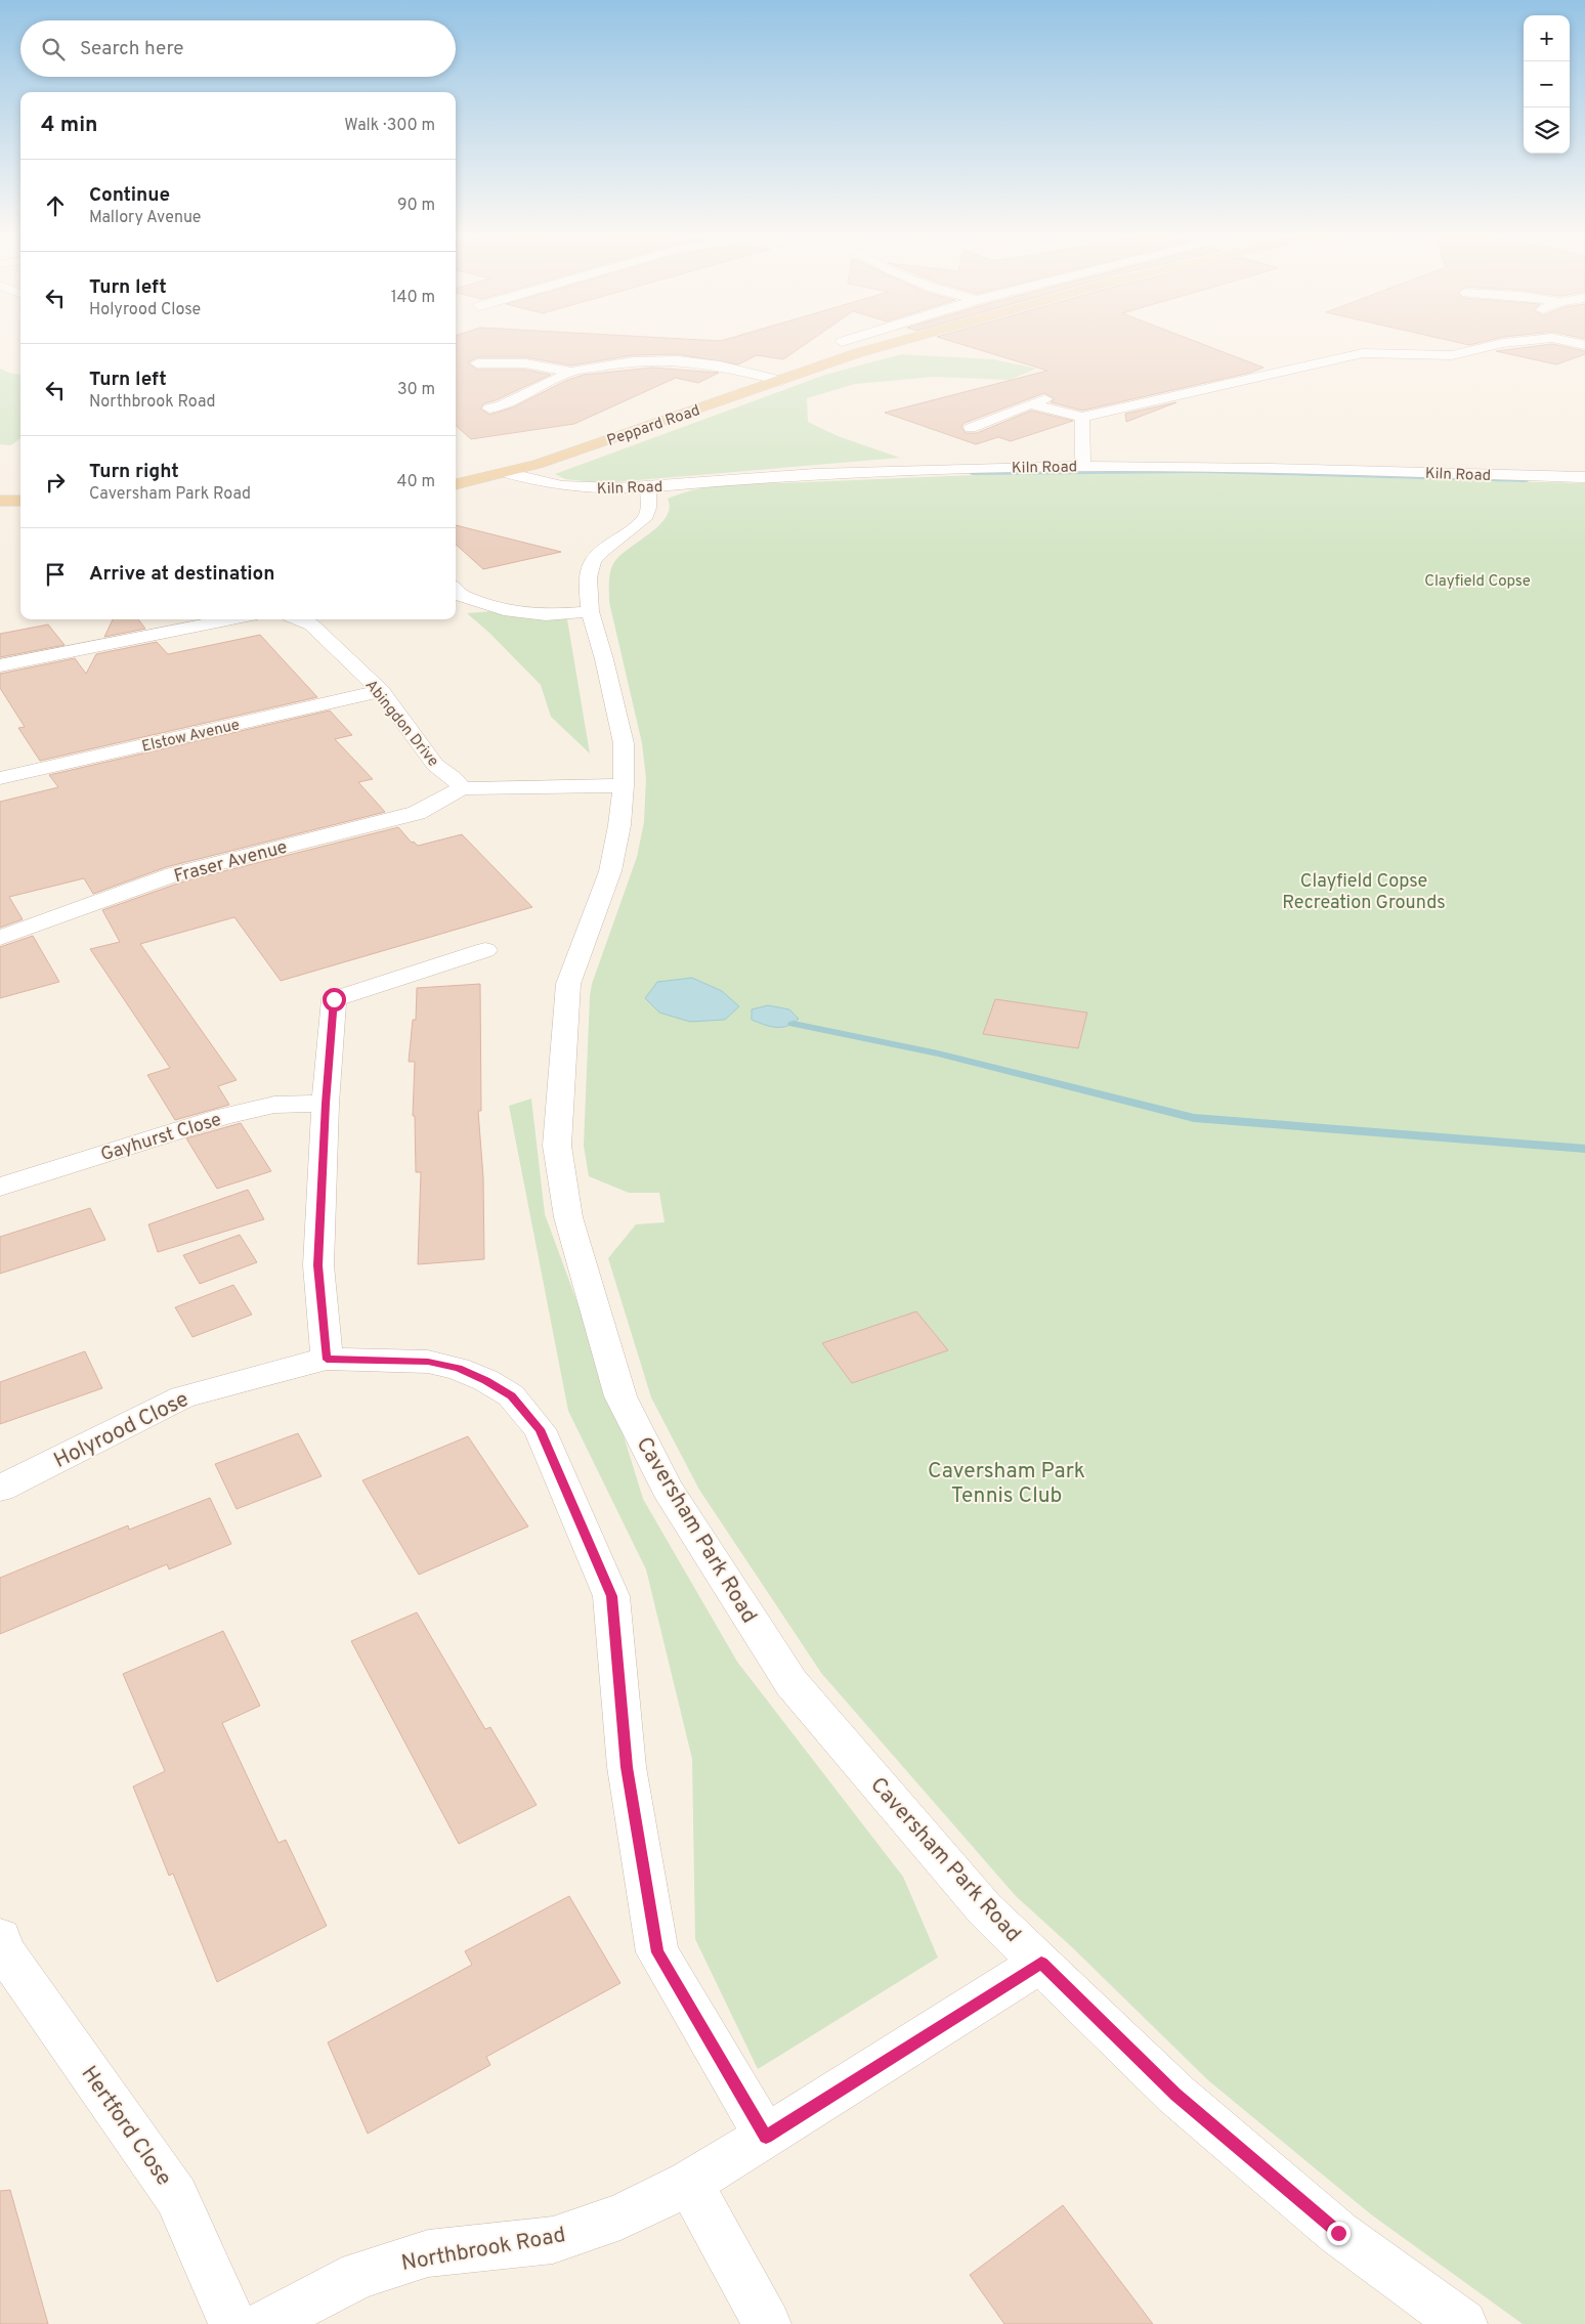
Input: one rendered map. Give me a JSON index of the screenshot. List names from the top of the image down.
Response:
{
  "streets": {
    "main road": ["Peppard Road"],
    "street": [
      "Kiln Road",
      "Abingdon Drive",
      "Elstow Avenue",
      "Fraser Avenue",
      "Gayhurst Close",
      "Holyrood Close",
      "Caversham Park Road",
      "Hertford Close",
      "Northbrook Road"
    ]
  },
  "crossings": [
    ["Peppard Road", "Kiln Road"],
    ["Kiln Road", "Caversham Park Road"],
    ["Abingdon Drive", "Elstow Avenue"],
    ["Abingdon Drive", "Fraser Avenue"],
    ["Holyrood Close", "Northbrook Road"],
    ["Caversham Park Road", "Northbrook Road"]
  ],
  "parks": ["Clayfield Copse", "Clayfield Copse Recreation Grounds", "Caversham Park Tennis Club"],
  "page": {
    "map_buttons": ["+", "−"],
    "search": "Search here",
    "heading": ["4 min", "Walk · 300 m"],
    "list": [
      ["Continue", "Mallory Avenue", "90 m"],
      ["Turn left", "Holyrood Close", "140 m"],
      ["Turn left", "Northbrook Road", "30 m"],
      ["Turn right", "Caversham Park Road", "40 m"],
      "Arrive at destination"
    ]
  }
}
